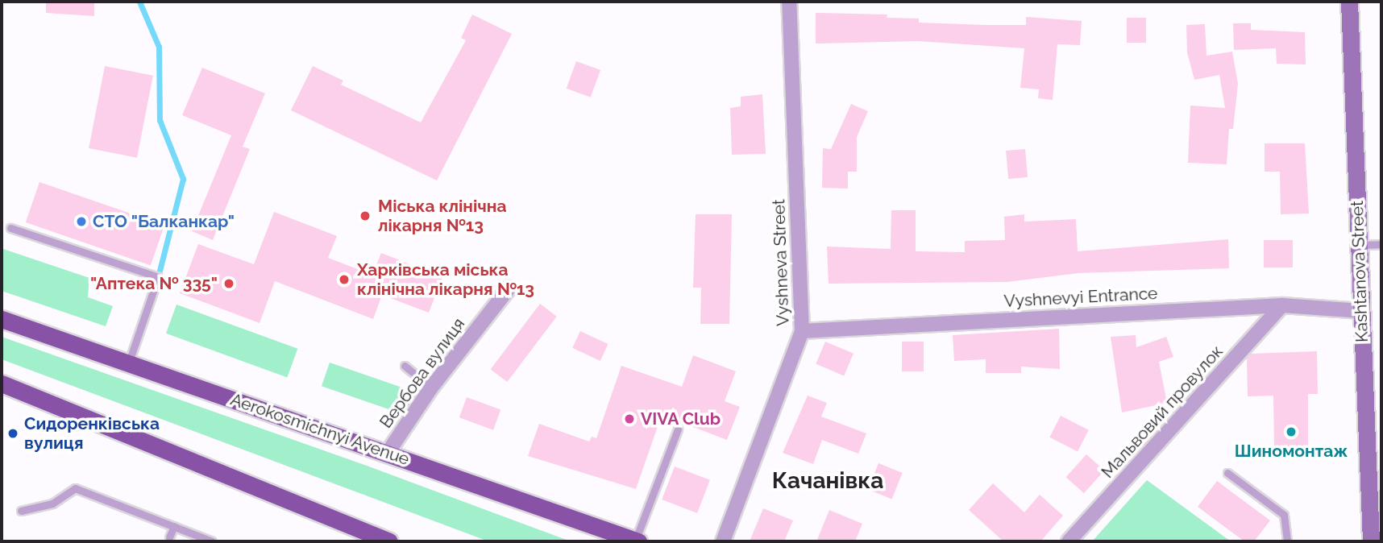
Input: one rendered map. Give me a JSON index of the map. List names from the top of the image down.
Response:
{
  "streets": {
    "main road": ["Aerokosmichnyi Avenue"],
    "street": [
      "Vyshneva Street",
      "Kashtanova Street",
      "Vyshnevyi Entrance",
      "Вербова вулиця",
      "Мальвовий провулок"
    ]
  },
  "crossings": [
    ["Vyshneva Street", "Vyshnevyi Entrance"],
    ["Kashtanova Street", "Vyshnevyi Entrance"],
    ["Vyshnevyi Entrance", "Мальвовий провулок"],
    ["Вербова вулиця", "Aerokosmichnyi Avenue"]
  ],
  "districts": ["Качанівка"],
  "places": [
    "Міська клінічна лікарня №13",
    "СТО \"Балканкар\"",
    "Харківська міська клінічна лікарня №13",
    "\"Аптека № 335\"",
    "VIVA Club",
    "Шиномонтаж",
    "Сидоренківська вулиця"
  ]
}
